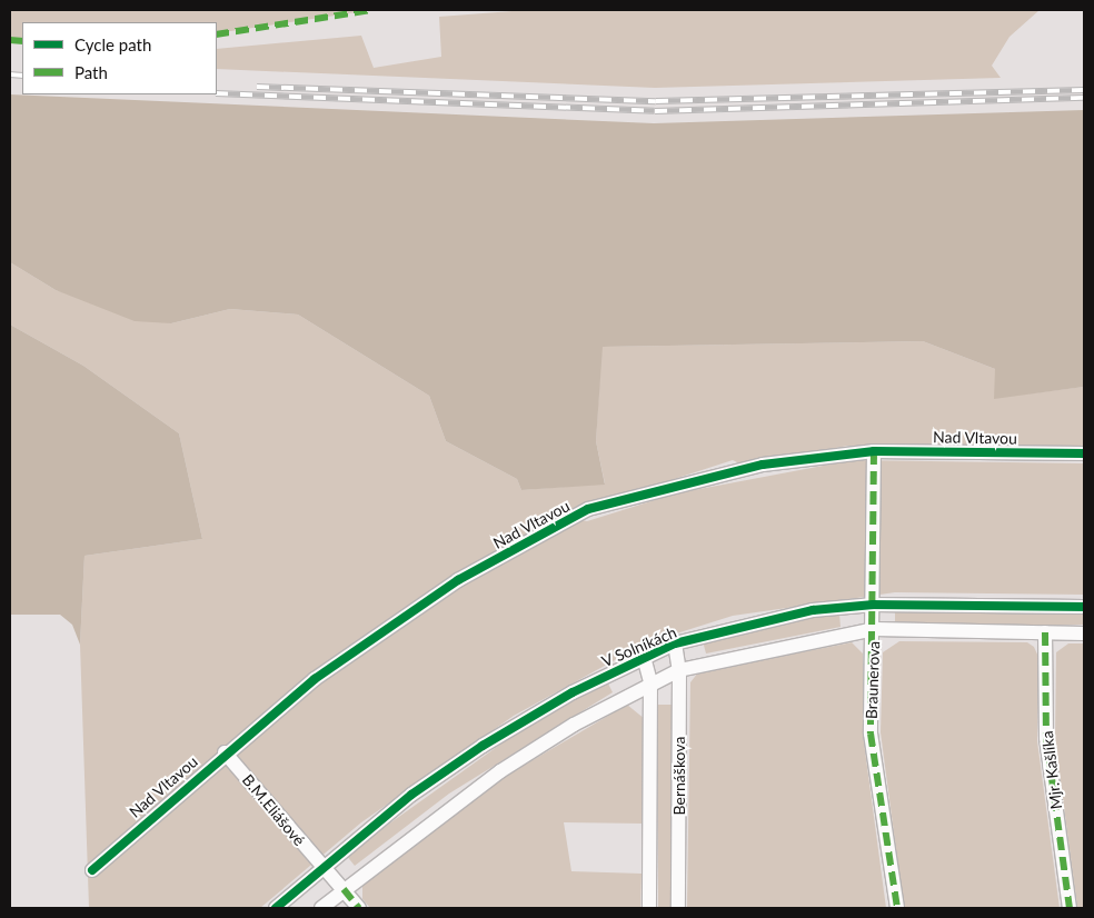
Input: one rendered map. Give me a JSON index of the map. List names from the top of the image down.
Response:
{
  "streets": {
    "street": [
      "Nad Vltavou",
      "V Solníkách",
      "Braunerova",
      "Mjr. Kašlíka",
      "Bernáškova",
      "B.M.Eliášové"
    ]
  },
  "crossings": [
    ["Nad Vltavou", "Braunerova"],
    ["Nad Vltavou", "B.M.Eliášové"],
    ["V Solníkách", "Braunerova"],
    ["V Solníkách", "Bernáškova"],
    ["V Solníkách", "B.M.Eliášové"]
  ],
  "legend": ["Cycle path", "Path"]
}
